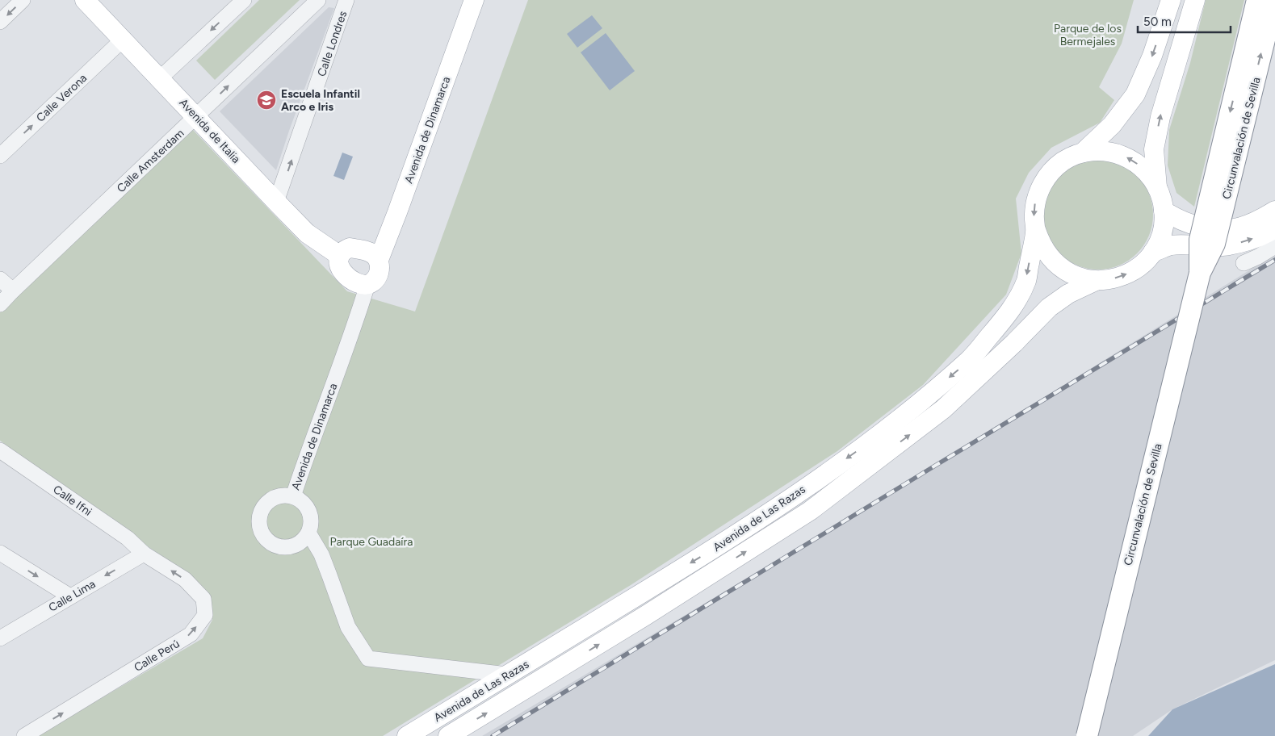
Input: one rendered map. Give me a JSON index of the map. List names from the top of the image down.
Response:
{
  "streets": {
    "highway": ["Circunvalación de Sevilla"],
    "main road": ["Avenida de Dinamarca", "Avenida de Italia", "Avenida de Las Razas"],
    "street": [
      "Calle Londres",
      "Calle Verona",
      "Calle Amsterdam",
      "Calle Ifni",
      "Calle Lima",
      "Calle Perú"
    ]
  },
  "crossings": [
    ["Calle Londres", "Avenida de Italia"],
    ["Calle Verona", "Avenida de Italia"],
    ["Avenida de Dinamarca", "Avenida de Italia"],
    ["Avenida de Italia", "Calle Amsterdam"],
    ["Calle Ifni", "Calle Lima"],
    ["Calle Ifni", "Calle Perú"],
    ["Calle Lima", "Calle Perú"]
  ],
  "one_way": ["Calle Londres", "Calle Verona", "Calle Lima"],
  "parks": ["Parque de los Bermejales", "Parque Guadaíra"],
  "places": {
    "school or university": ["Escuela Infantil Arco e Iris"]
  },
  "scale_bar": "50 m"
}
